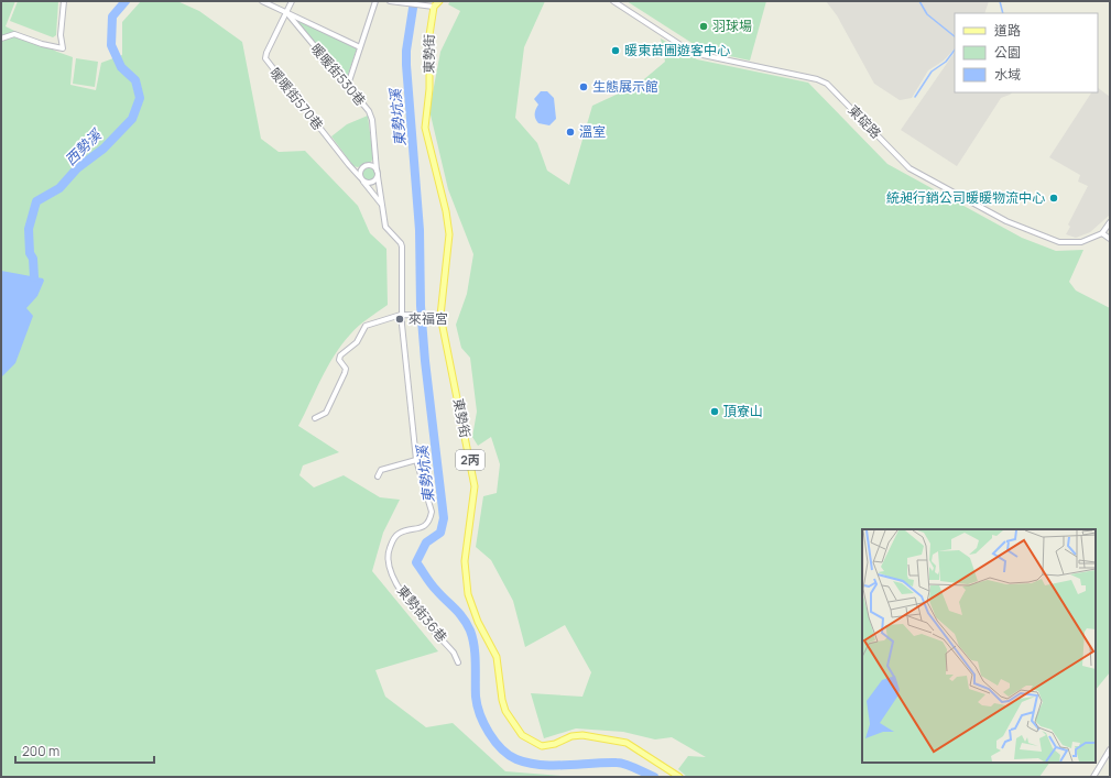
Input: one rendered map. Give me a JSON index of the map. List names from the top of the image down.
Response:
{
  "streets": {
    "main road": ["東勢街", "2丙"],
    "street": [
      "暖暖街530巷",
      "暖暖街570巷",
      "東碇路",
      "東勢街36巷"
    ]
  },
  "crossings": [
    ["暖暖街530巷", "暖暖街570巷"]
  ],
  "water": ["東勢坑溪", "西勢溪"],
  "places": [
    "羽球場",
    "暖東苗圃遊客中心",
    "生態展示館",
    "溫室",
    "統昶行銷公司暖暖物流中心",
    "來福宮",
    "頂寮山"
  ],
  "legend": ["道路", "公園", "水域"],
  "scale_bar": "200 m"
}
